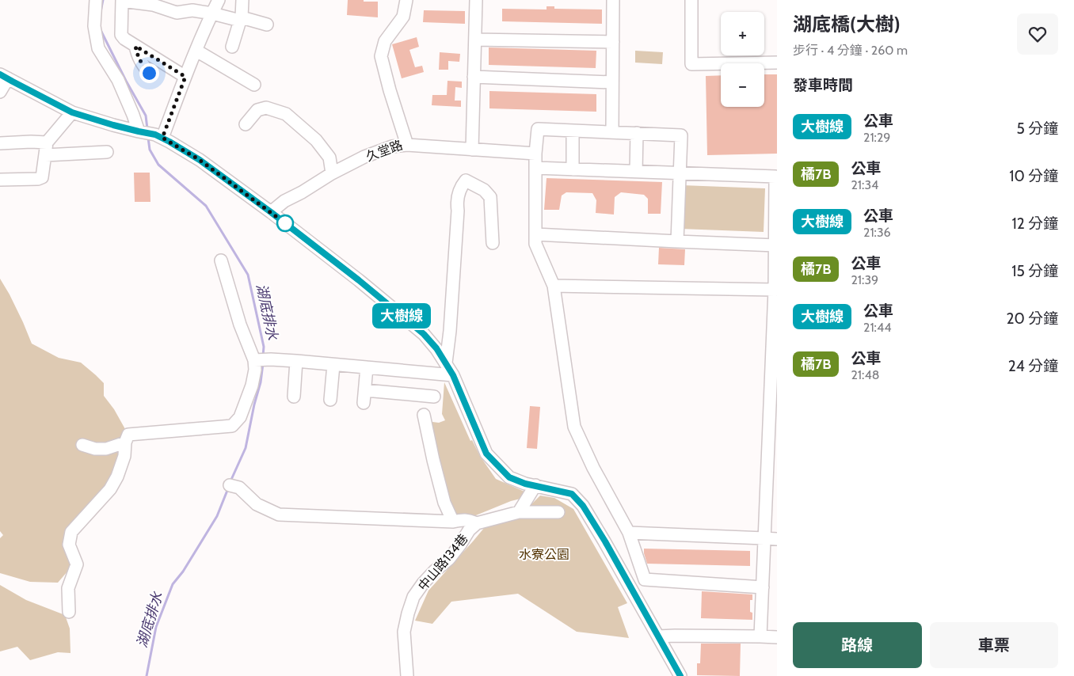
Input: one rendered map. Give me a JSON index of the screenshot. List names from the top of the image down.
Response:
{
  "streets": {
    "street": ["久堂路", "中山路134巷"]
  },
  "water": ["湖底排水"],
  "parks": ["水寮公園"],
  "lines": ["bus line 大樹線"],
  "page": {
    "on_map": "大樹線",
    "heading": [
      ["湖底橋(大樹)", "步行 · 4 分鐘 · 260 m"],
      "發車時間"
    ],
    "map_buttons": ["+", "−"],
    "list": [
      {
        "mark": "大樹線",
        "name": "公車",
        "note": "21:29",
        "value": "5 分鐘"
      },
      {
        "mark": "橘7B",
        "name": "公車",
        "note": "21:34",
        "value": "10 分鐘"
      },
      {
        "mark": "大樹線",
        "name": "公車",
        "note": "21:36",
        "value": "12 分鐘"
      },
      {
        "mark": "橘7B",
        "name": "公車",
        "note": "21:39",
        "value": "15 分鐘"
      },
      {
        "mark": "大樹線",
        "name": "公車",
        "note": "21:44",
        "value": "20 分鐘"
      },
      {
        "mark": "橘7B",
        "name": "公車",
        "note": "21:48",
        "value": "24 分鐘"
      }
    ],
    "buttons": ["路線", "車票"]
  }
}
